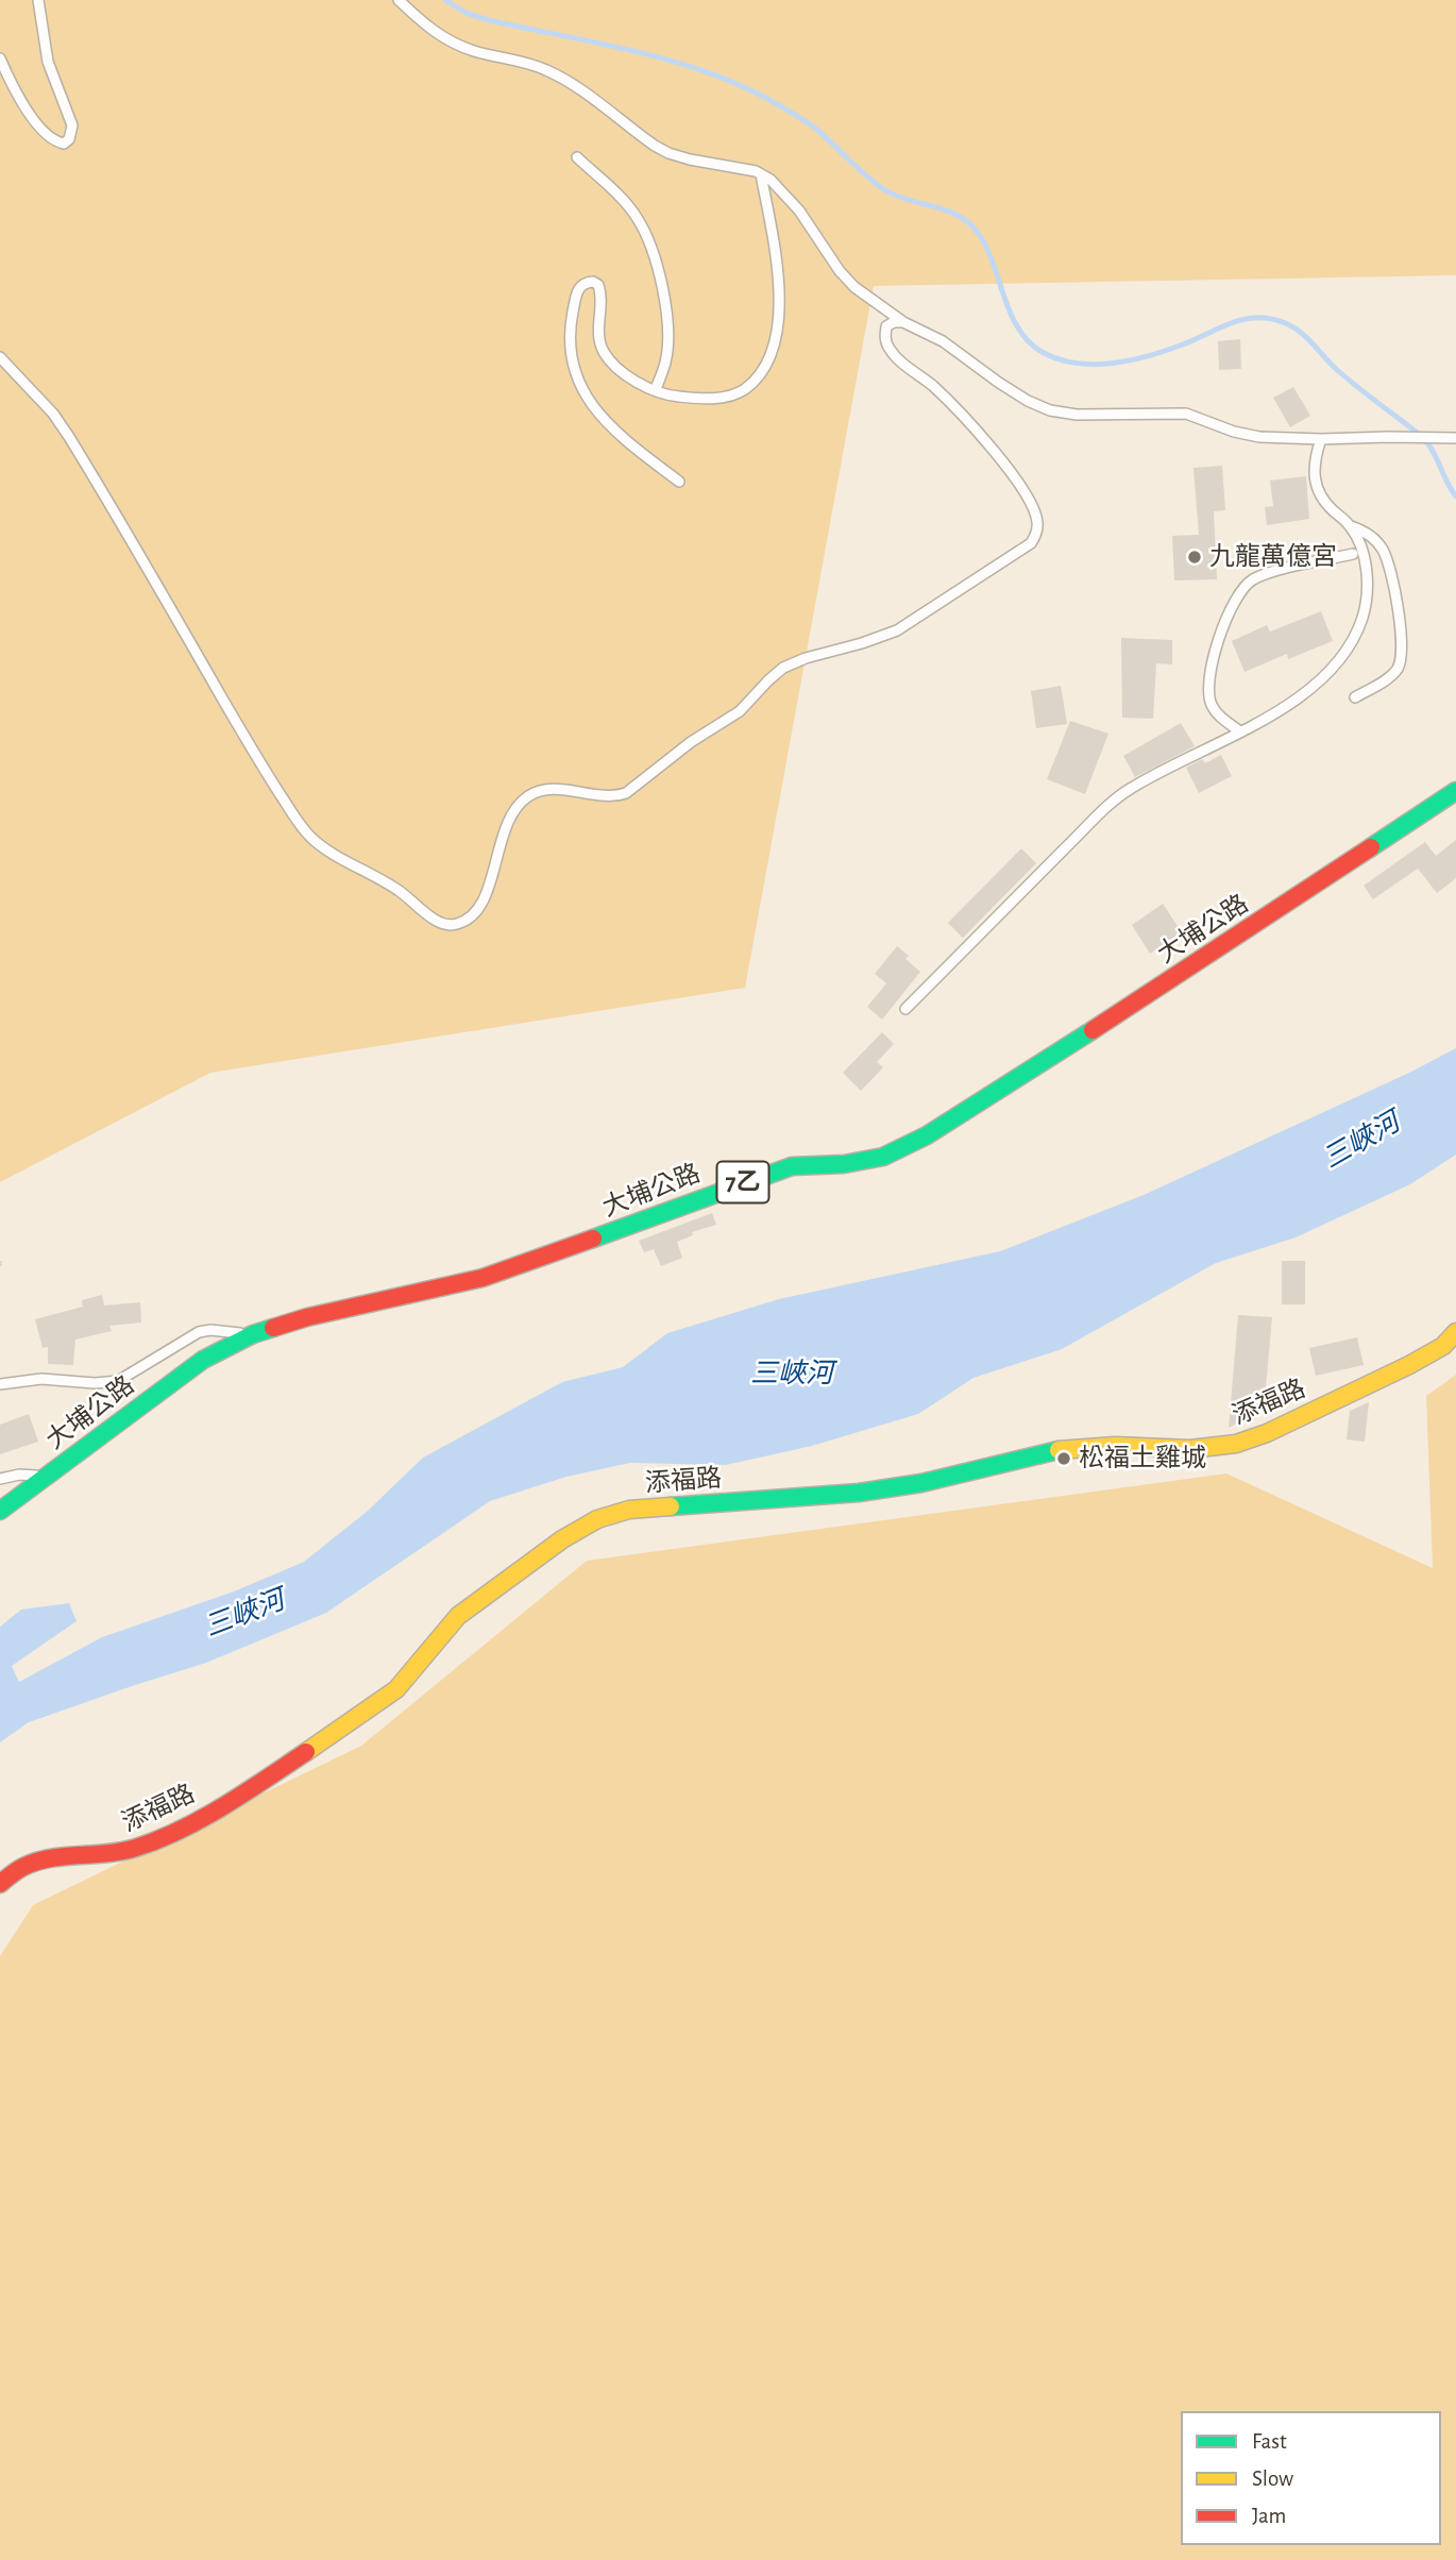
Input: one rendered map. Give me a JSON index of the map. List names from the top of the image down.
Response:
{
  "streets": {
    "main road": ["大埔公路", "7乙", "添福路"]
  },
  "water": ["三峽河"],
  "places": ["九龍萬億宮", "松福土雞城"],
  "legend": ["Fast", "Slow", "Jam"]
}
